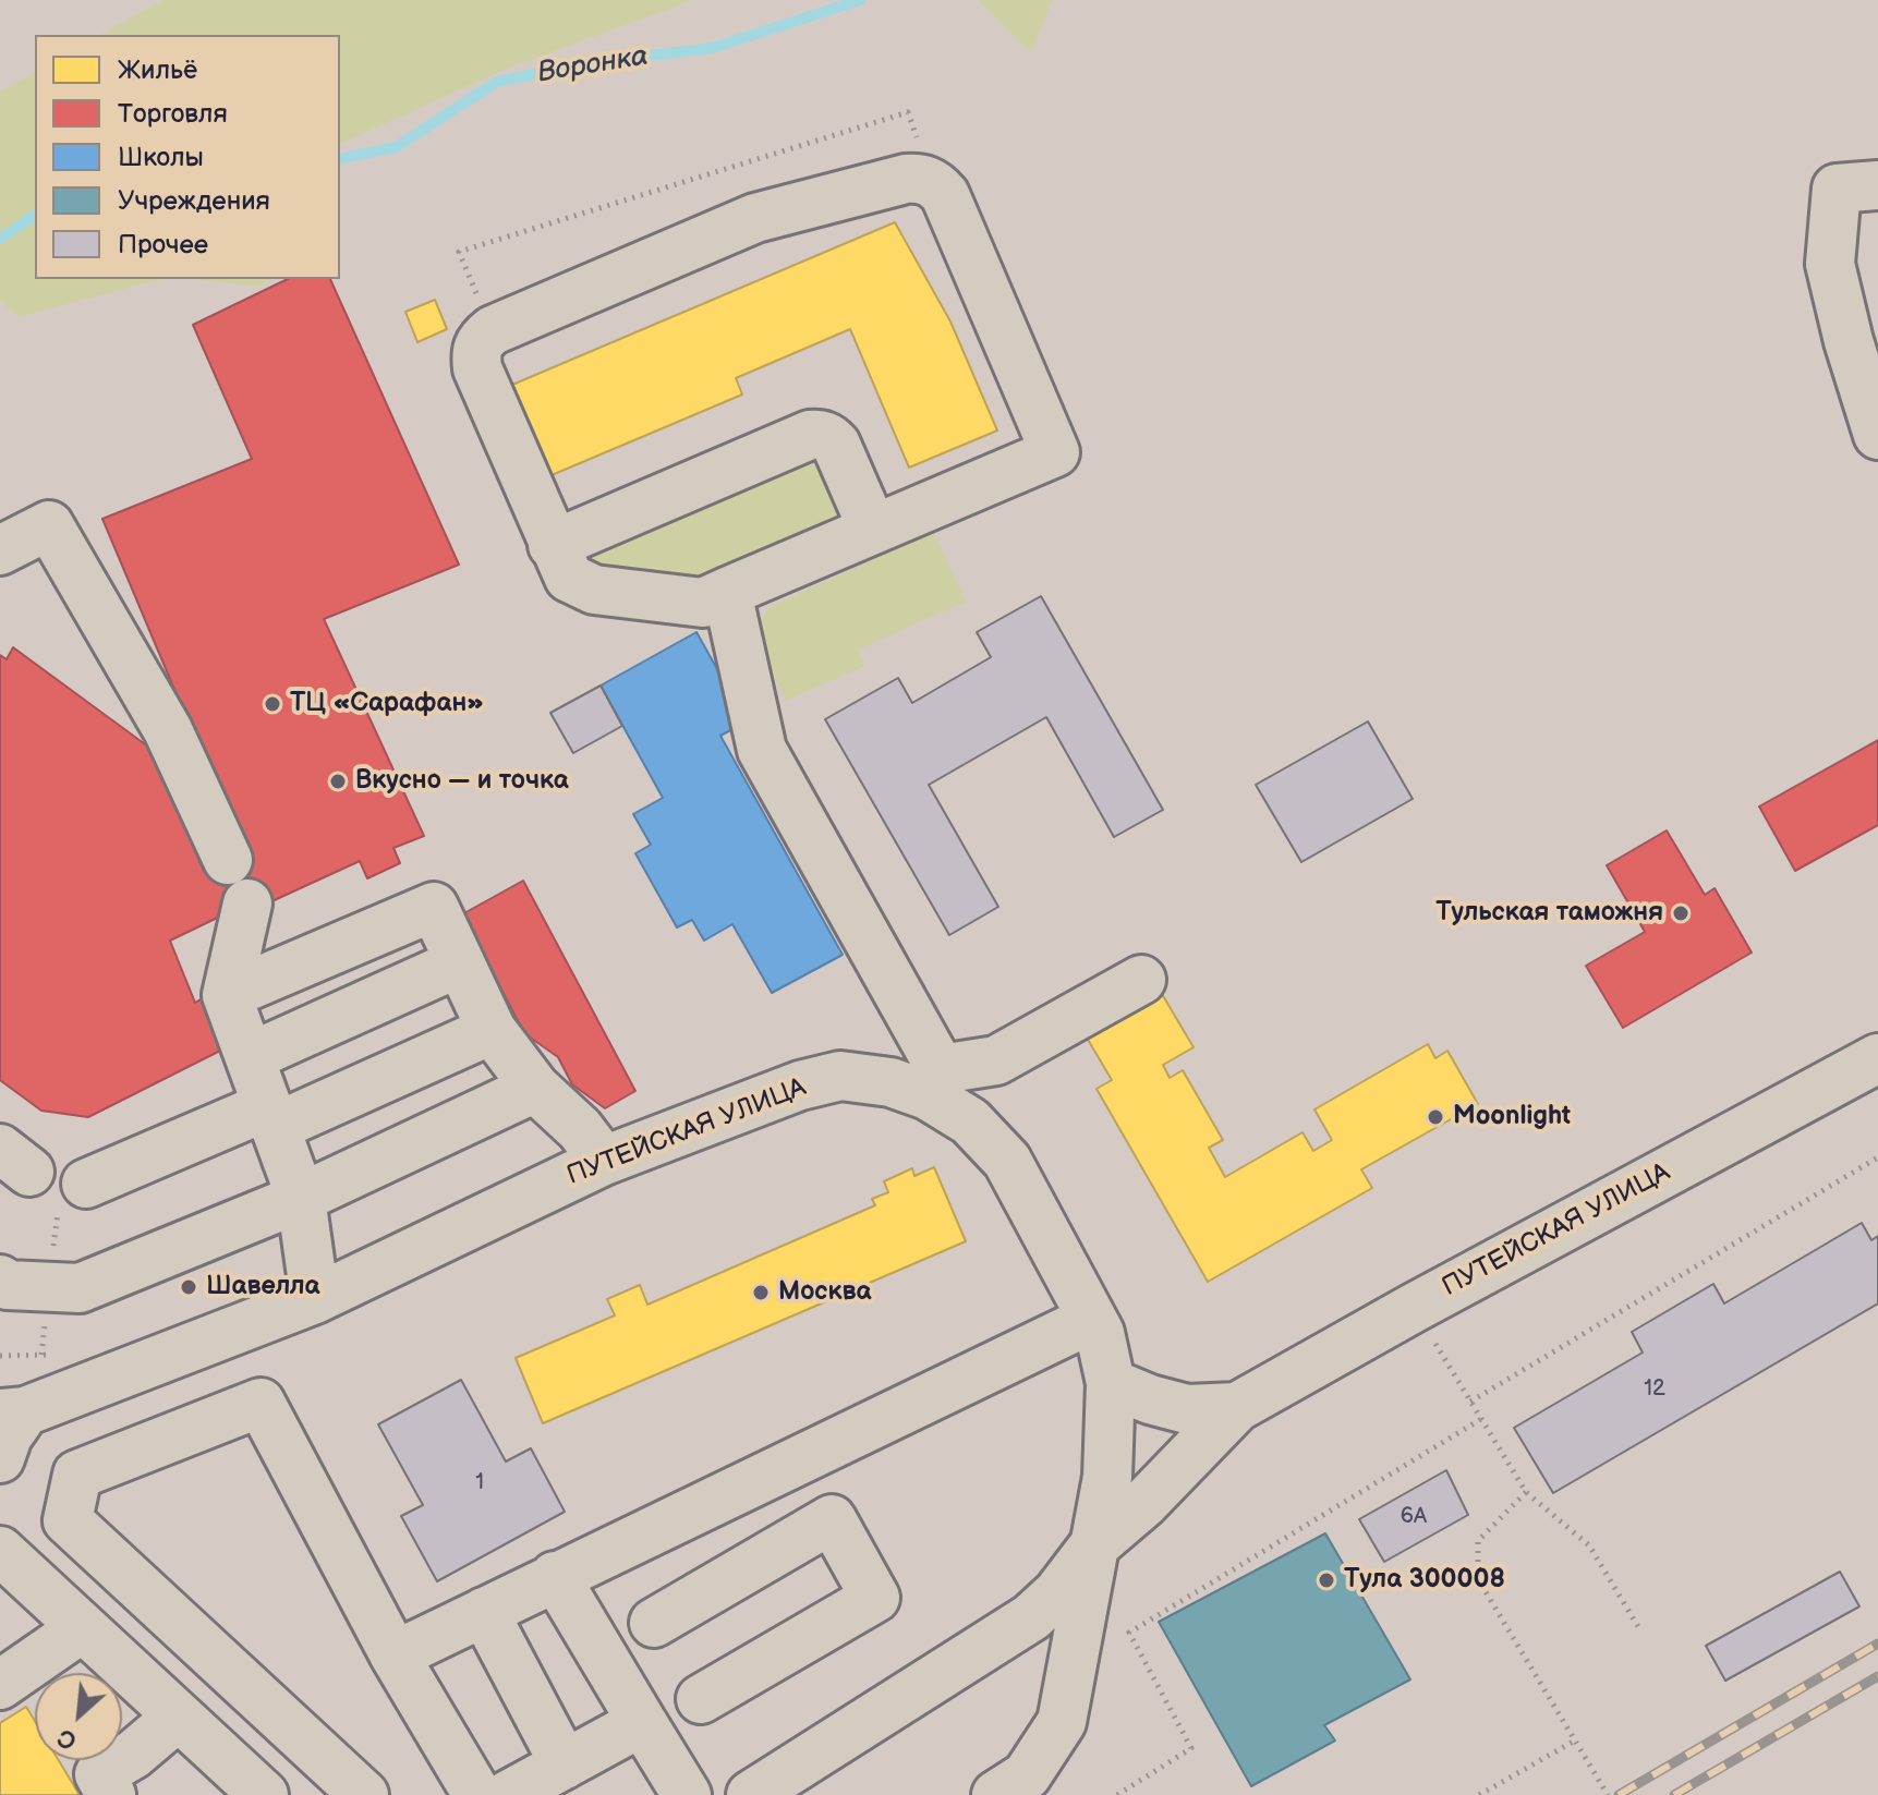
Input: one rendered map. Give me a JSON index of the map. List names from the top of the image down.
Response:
{
  "streets": {
    "street": ["ПУТЕЙСКАЯ УЛИЦА"]
  },
  "water": ["Воронка"],
  "places": [
    "ТЦ «Сарафан»",
    "Вкусно — и точка",
    "Тульская таможня",
    "Moonlight",
    "Шавелла",
    "Москва",
    "Тула 300008"
  ],
  "house_numbers": ["12", "1", "6А"],
  "legend": [
    "Жильё",
    "Торговля",
    "Школы",
    "Учреждения",
    "Прочее"
  ],
  "north": "bottom left"
}
